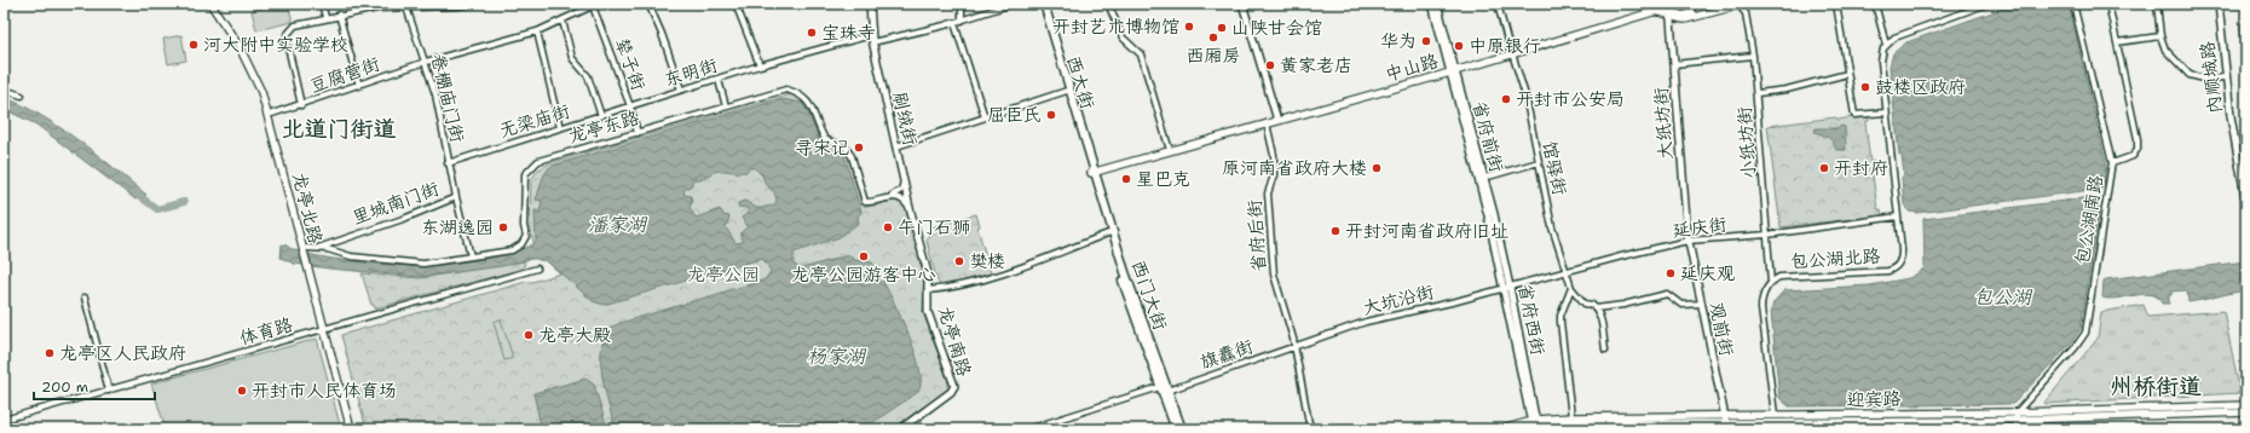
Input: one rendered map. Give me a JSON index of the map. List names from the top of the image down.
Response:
{
  "streets": {
    "main road": [
      "中山路",
      "西大街",
      "龙亭北路",
      "西门大街",
      "迎宾路"
    ],
    "street": [
      "辇子街",
      "东明街",
      "豆腐营街",
      "内顺城路",
      "卷棚庙门街",
      "刷绒街",
      "无梁庙街",
      "大纸坊街",
      "龙亭东路",
      "省府前街",
      "小纸坊街",
      "馆驿街",
      "里城南门街",
      "包公湖南路",
      "延庆街",
      "省府后街",
      "包公湖北路",
      "大坑沿街",
      "省府西街",
      "观前街",
      "体育路",
      "龙亭南路",
      "旗纛街"
    ]
  },
  "crossings": [
    ["辇子街", "东明街"],
    ["辇子街", "豆腐营街"],
    ["辇子街", "无梁庙街"],
    ["辇子街", "龙亭东路"],
    ["中山路", "西大街"],
    ["中山路", "大纸坊街"],
    ["中山路", "省府前街"],
    ["中山路", "小纸坊街"],
    ["中山路", "馆驿街"],
    ["中山路", "省府后街"],
    ["中山路", "西门大街"],
    ["东明街", "刷绒街"],
    ["东明街", "无梁庙街"],
    ["豆腐营街", "卷棚庙门街"],
    ["豆腐营街", "龙亭北路"],
    ["西大街", "西门大街"],
    ["卷棚庙门街", "无梁庙街"],
    ["卷棚庙门街", "里城南门街"],
    ["刷绒街", "龙亭南路"],
    ["大纸坊街", "延庆街"],
    ["大纸坊街", "观前街"],
    ["省府前街", "省府西街"],
    ["小纸坊街", "延庆街"],
    ["小纸坊街", "包公湖北路"],
    ["馆驿街", "延庆街"],
    ["龙亭北路", "体育路"],
    ["包公湖南路", "迎宾路"],
    ["延庆街", "包公湖北路"],
    ["延庆街", "大坑沿街"],
    ["延庆街", "省府西街"],
    ["延庆街", "观前街"],
    ["省府后街", "大坑沿街"],
    ["省府后街", "旗纛街"],
    ["包公湖北路", "迎宾路"],
    ["西门大街", "旗纛街"],
    ["大坑沿街", "省府西街"],
    ["大坑沿街", "旗纛街"],
    ["省府西街", "迎宾路"],
    ["观前街", "迎宾路"]
  ],
  "districts": ["北道门街道", "州桥街道"],
  "water": ["潘家湖", "包公湖", "杨家湖"],
  "parks": ["龙亭公园"],
  "places": [
    "开封艺术博物馆",
    "山陕甘会馆",
    "宝珠寺",
    "西厢房",
    "华为",
    "河大附中实验学校",
    "中原银行",
    "黄家老店",
    "鼓楼区政府",
    "开封市公安局",
    "屈臣氏",
    "寻宋记",
    "原河南省政府大楼",
    "开封府",
    "星巴克",
    "东湖逸园",
    "午门石狮",
    "开封河南省政府旧址",
    "龙亭公园游客中心",
    "樊楼",
    "延庆观",
    "龙亭大殿",
    "龙亭区人民政府",
    "开封市人民体育场"
  ],
  "scale_bar": "200 m"
}
